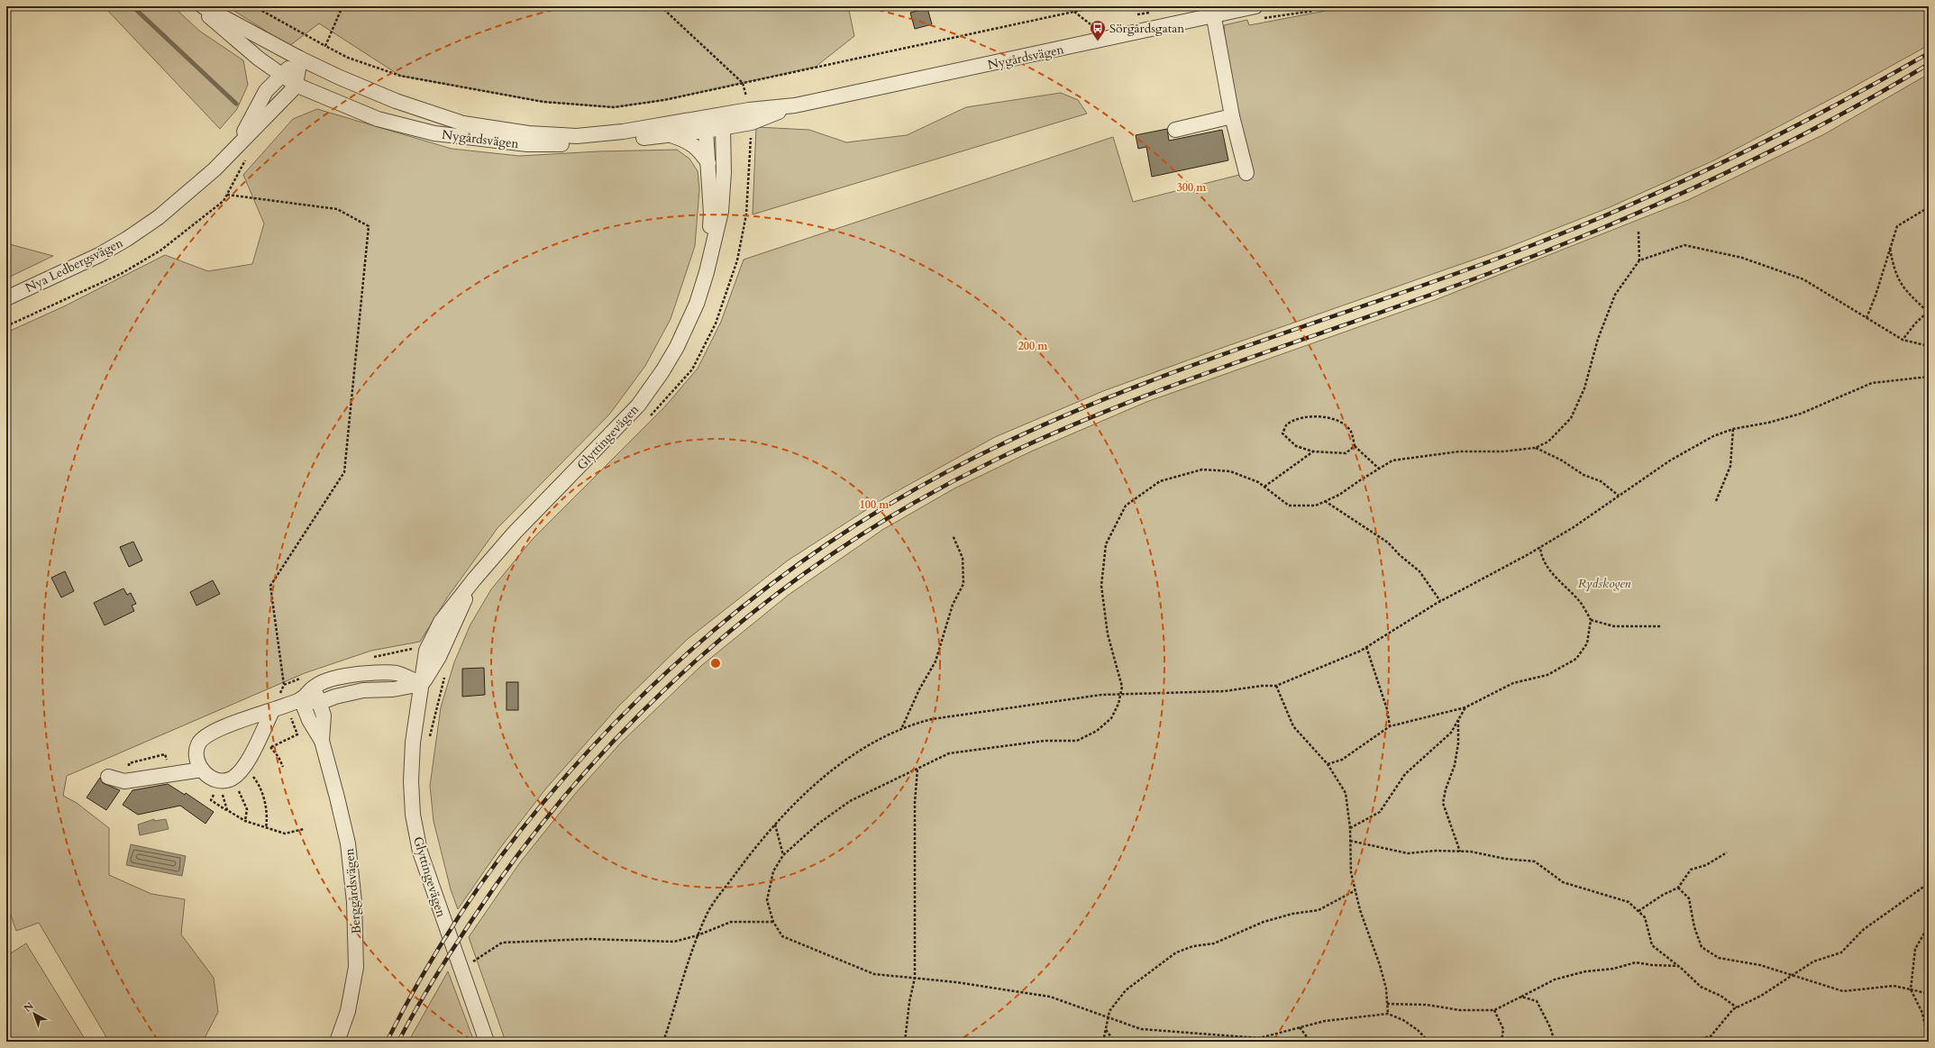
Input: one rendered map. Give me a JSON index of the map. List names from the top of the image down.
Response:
{
  "streets": {
    "street": [
      "Nygårdsvägen",
      "Nya Ledbergsvägen",
      "Glyttingevägen",
      "Berggårdsvägen"
    ]
  },
  "crossings": [
    ["Nygårdsvägen", "Nya Ledbergsvägen"],
    ["Nygårdsvägen", "Glyttingevägen"]
  ],
  "parks": ["Rydskogen"],
  "places": {
    "bus stop": ["Sörgårdsgatan"]
  },
  "north": "top left",
  "rings": ["300 m", "200 m", "100 m"]
}
